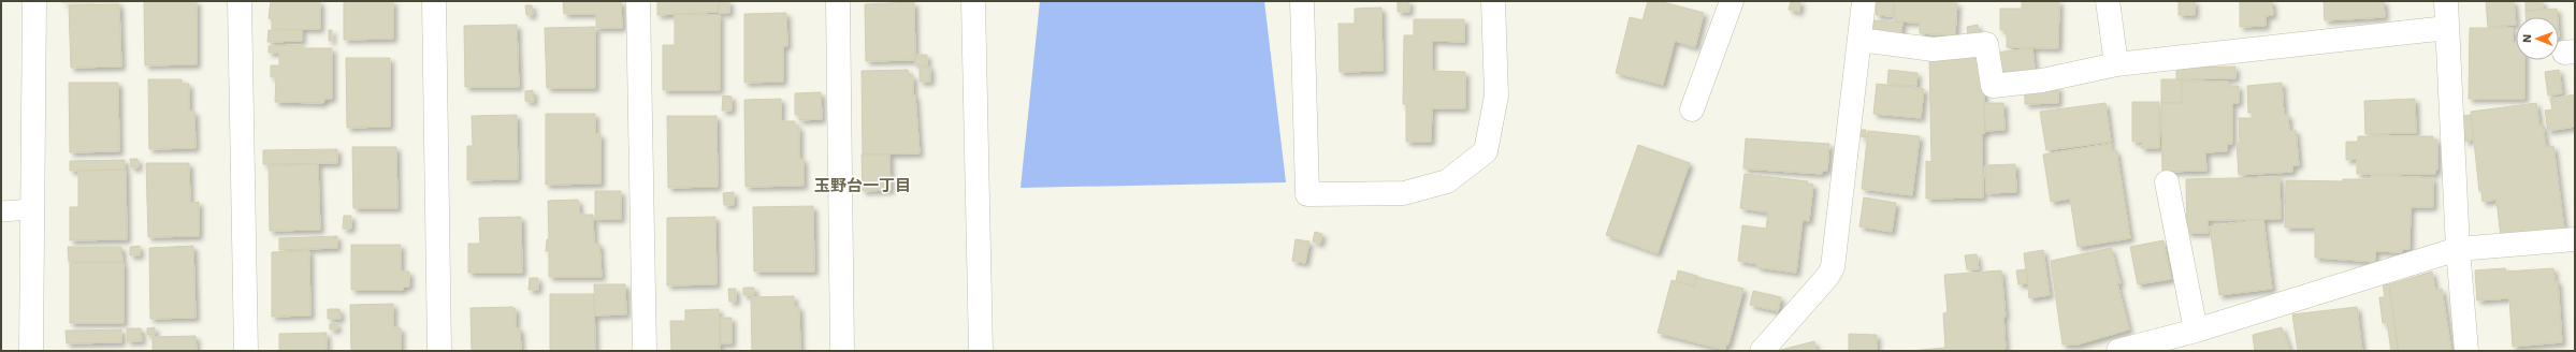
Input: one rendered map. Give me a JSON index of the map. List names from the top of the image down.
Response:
{
  "districts": ["玉野台一丁目"],
  "north": "left"
}
